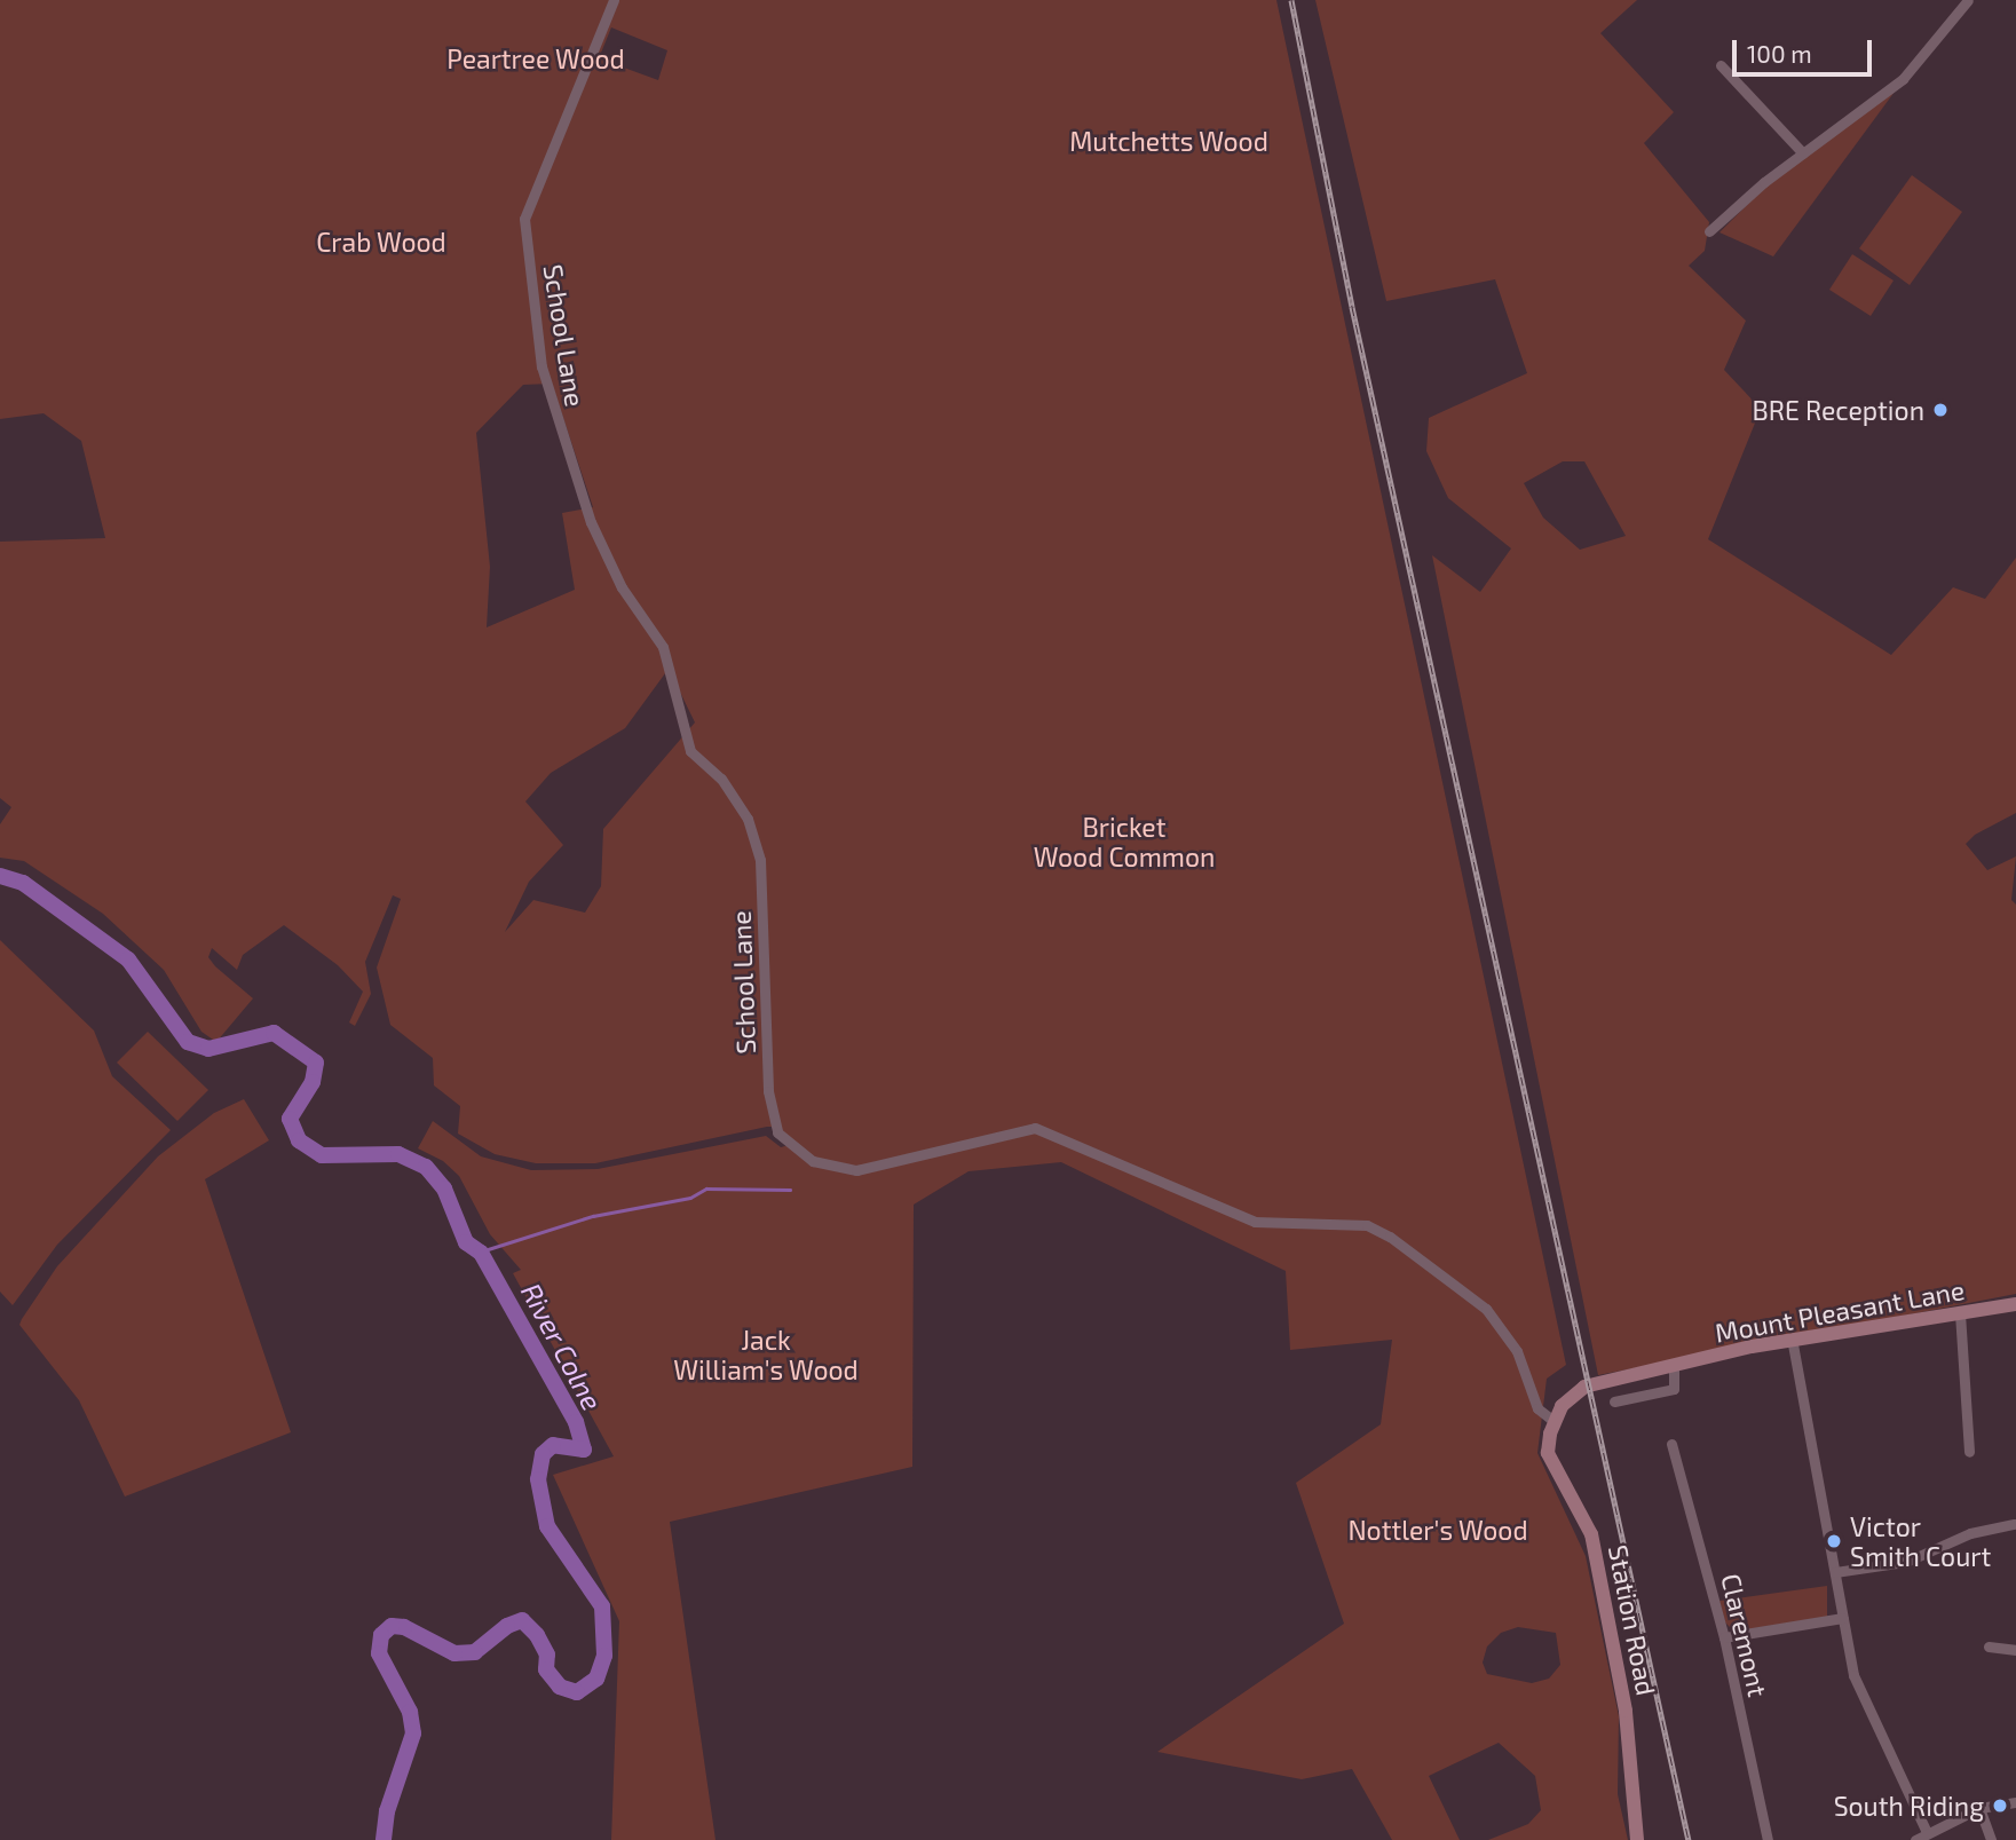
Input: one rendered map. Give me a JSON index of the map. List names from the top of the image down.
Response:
{
  "streets": {
    "street": [
      "School Lane",
      "Mount Pleasant Lane",
      "Station Road",
      "Claremont"
    ]
  },
  "crossings": [
    ["School Lane", "Mount Pleasant Lane"],
    ["School Lane", "Station Road"],
    ["Mount Pleasant Lane", "Station Road"]
  ],
  "water": ["River Colne"],
  "parks": [
    "Peartree Wood",
    "Mutchetts Wood",
    "Crab Wood",
    "Bricket Wood Common",
    "Jack William's Wood",
    "Nottler's Wood"
  ],
  "places": ["BRE Reception", "Victor Smith Court", "South Riding"],
  "scale_bar": "100 m"
}
